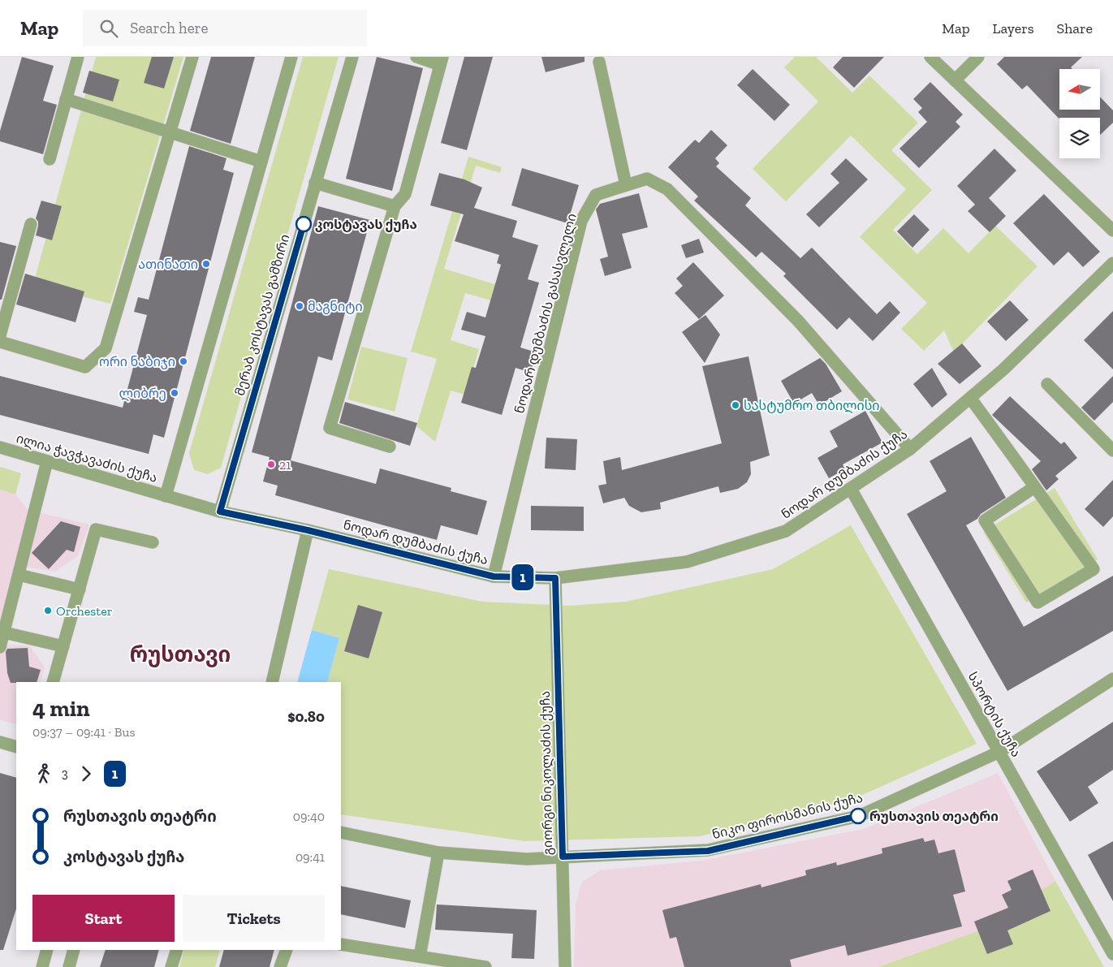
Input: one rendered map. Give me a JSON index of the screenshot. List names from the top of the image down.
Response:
{
  "streets": {
    "street": [
      "ნოდარ დუმბაძის გასასვლელი",
      "მერაბ კოსტავას გამზირი",
      "ილია ჭავჭავაძის ქუჩა",
      "ნოდარ დუმბაძის ქუჩა",
      "სპორტის ქუჩა",
      "გიორგი ნიკოლაძის ქუჩა",
      "ნიკო ფიროსმანის ქუჩა"
    ]
  },
  "crossings": [
    ["ნოდარ დუმბაძის გასასვლელი", "ნოდარ დუმბაძის ქუჩა"],
    ["მერაბ კოსტავას გამზირი", "ილია ჭავჭავაძის ქუჩა"],
    ["მერაბ კოსტავას გამზირი", "ნოდარ დუმბაძის ქუჩა"],
    ["ილია ჭავჭავაძის ქუჩა", "ნოდარ დუმბაძის ქუჩა"],
    ["ნოდარ დუმბაძის ქუჩა", "სპორტის ქუჩა"],
    ["ნოდარ დუმბაძის ქუჩა", "გიორგი ნიკოლაძის ქუჩა"],
    ["სპორტის ქუჩა", "ნიკო ფიროსმანის ქუჩა"],
    ["გიორგი ნიკოლაძის ქუჩა", "ნიკო ფიროსმანის ქუჩა"]
  ],
  "districts": ["რუსთავი"],
  "places": [
    "კოსტავას ქუჩა",
    "ათინათი",
    "მაგნიტი",
    "ორი ნაბიჯი",
    "ლიბრე",
    "სასტუმრო თბილისი",
    "21",
    "Orchester",
    "რუსთავის თეატრი"
  ],
  "lines": ["bus line 1"],
  "north": "left",
  "page": {
    "header": "Map",
    "search": "Search here",
    "nav": ["Map", "Layers", "Share"],
    "on_map": "1",
    "heading": ["4 min", "09:37 – 09:41 · Bus", "$0.80"],
    "legs": ["3", "1"],
    "list": [
      {
        "name": "რუსთავის თეატრი",
        "value": "09:40"
      },
      {
        "name": "კოსტავას ქუჩა",
        "value": "09:41"
      }
    ],
    "buttons": ["Start", "Tickets"]
  }
}
